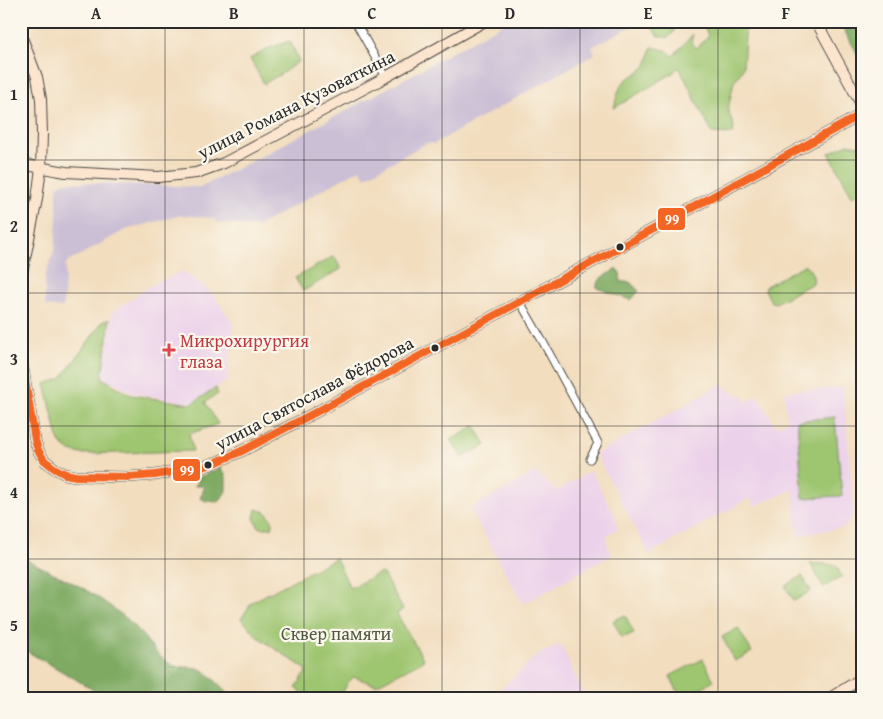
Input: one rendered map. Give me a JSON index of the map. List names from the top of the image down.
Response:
{
  "streets": {
    "street": ["улица Романа Кузоваткина", "улица Святослава Фёдорова"]
  },
  "parks": ["Сквер памяти"],
  "places": {
    "health": ["Микрохирургия глаза"]
  },
  "lines": ["transit line 99"],
  "grid": {
    "columns": [
      "A",
      "B",
      "C",
      "D",
      "E",
      "F"
    ],
    "rows": [
      "1",
      "2",
      "3",
      "4",
      "5"
    ]
  }
}
